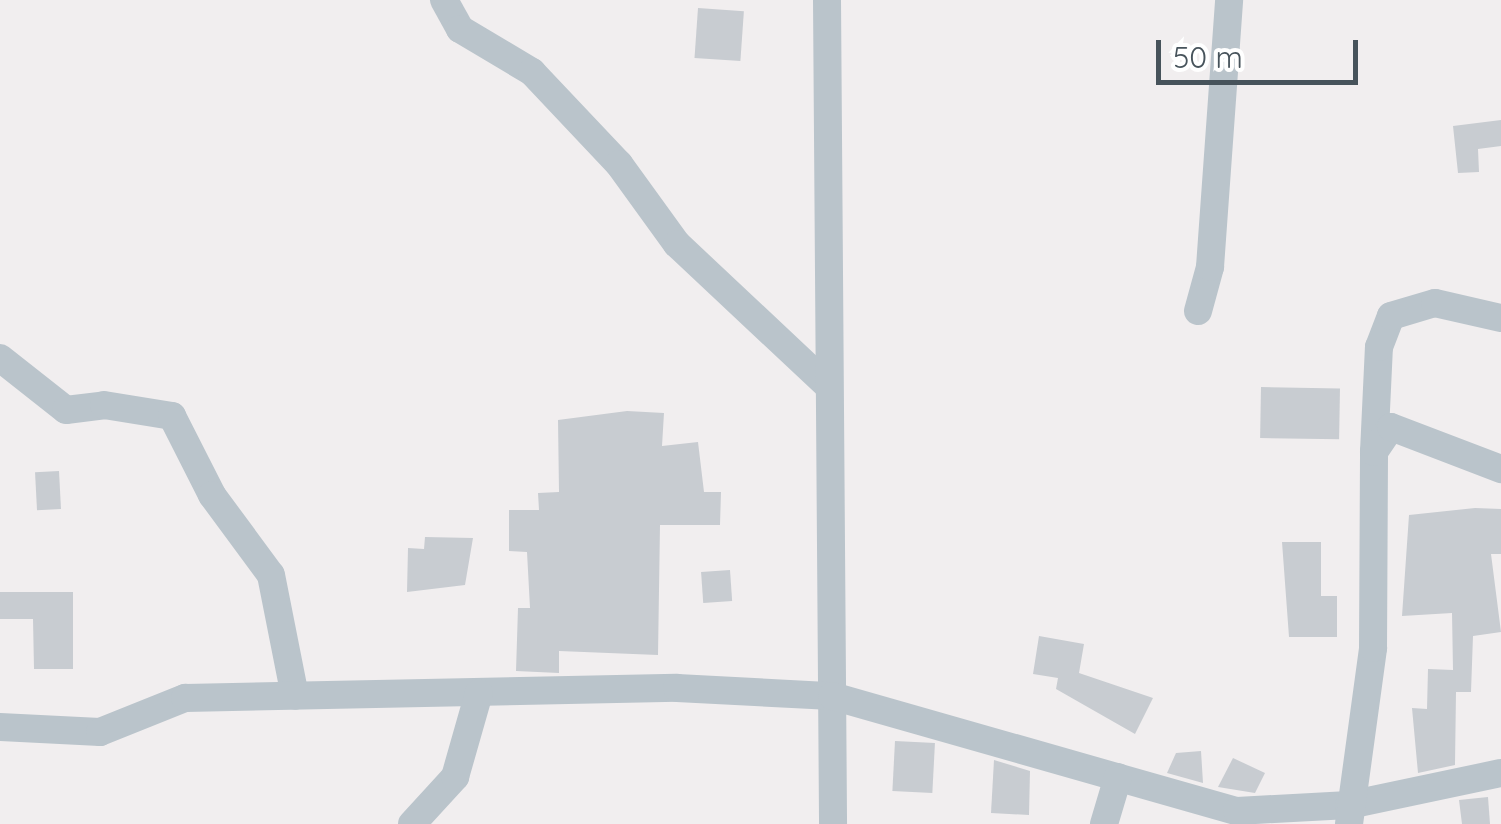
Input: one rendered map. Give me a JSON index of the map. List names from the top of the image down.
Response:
{
  "scale_bar": "50 m"
}
